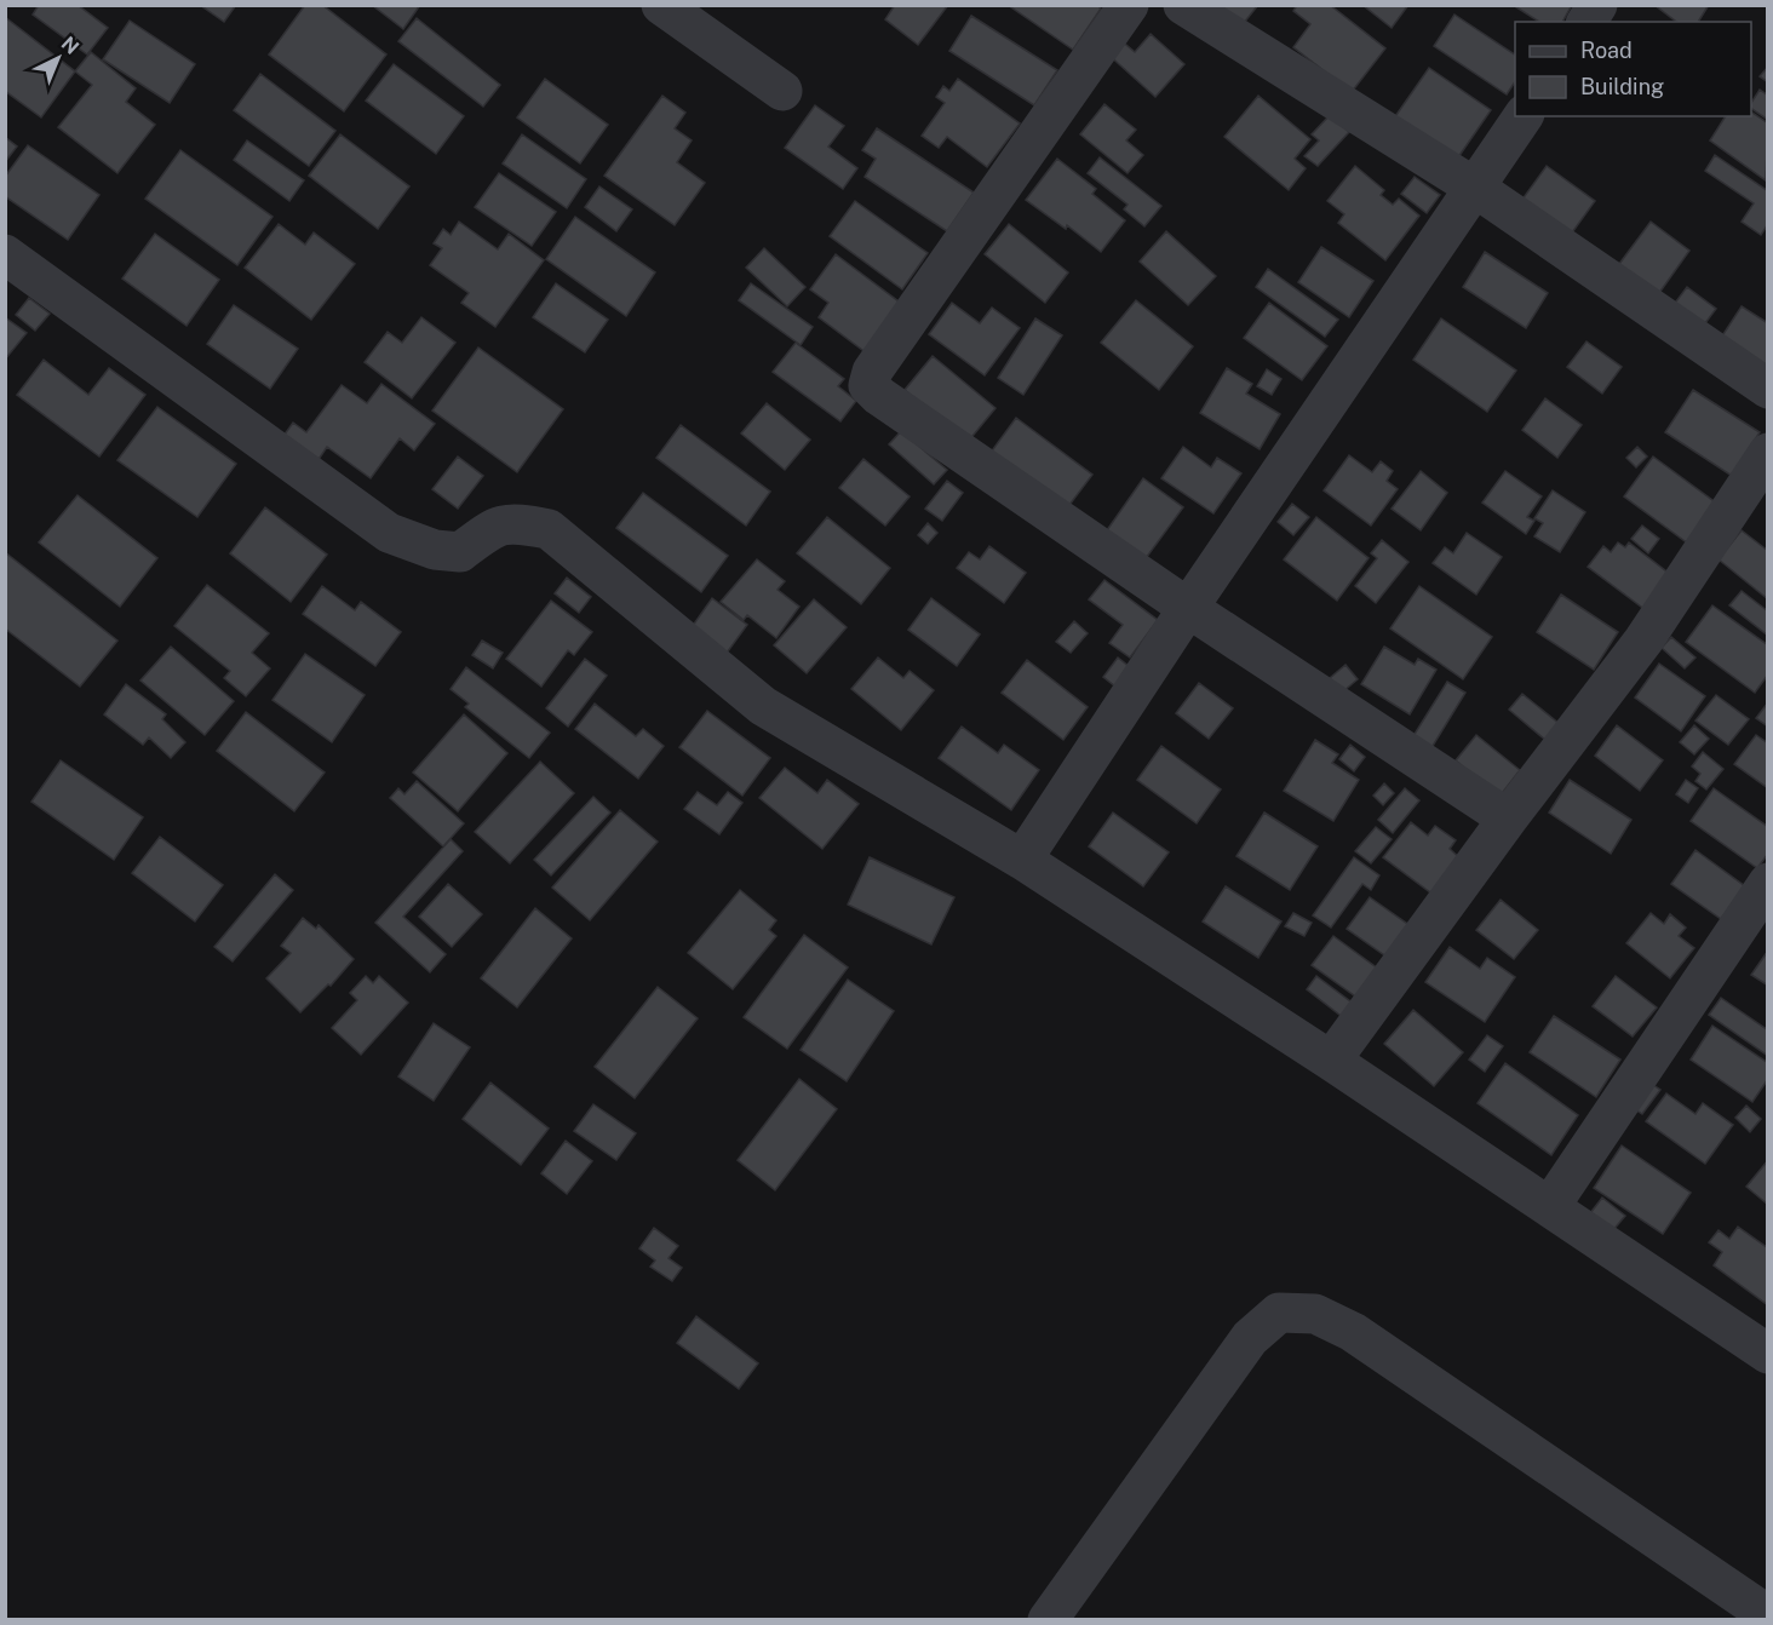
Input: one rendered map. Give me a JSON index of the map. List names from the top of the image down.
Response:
{
  "legend": ["Road", "Building"],
  "north": "top right"
}
